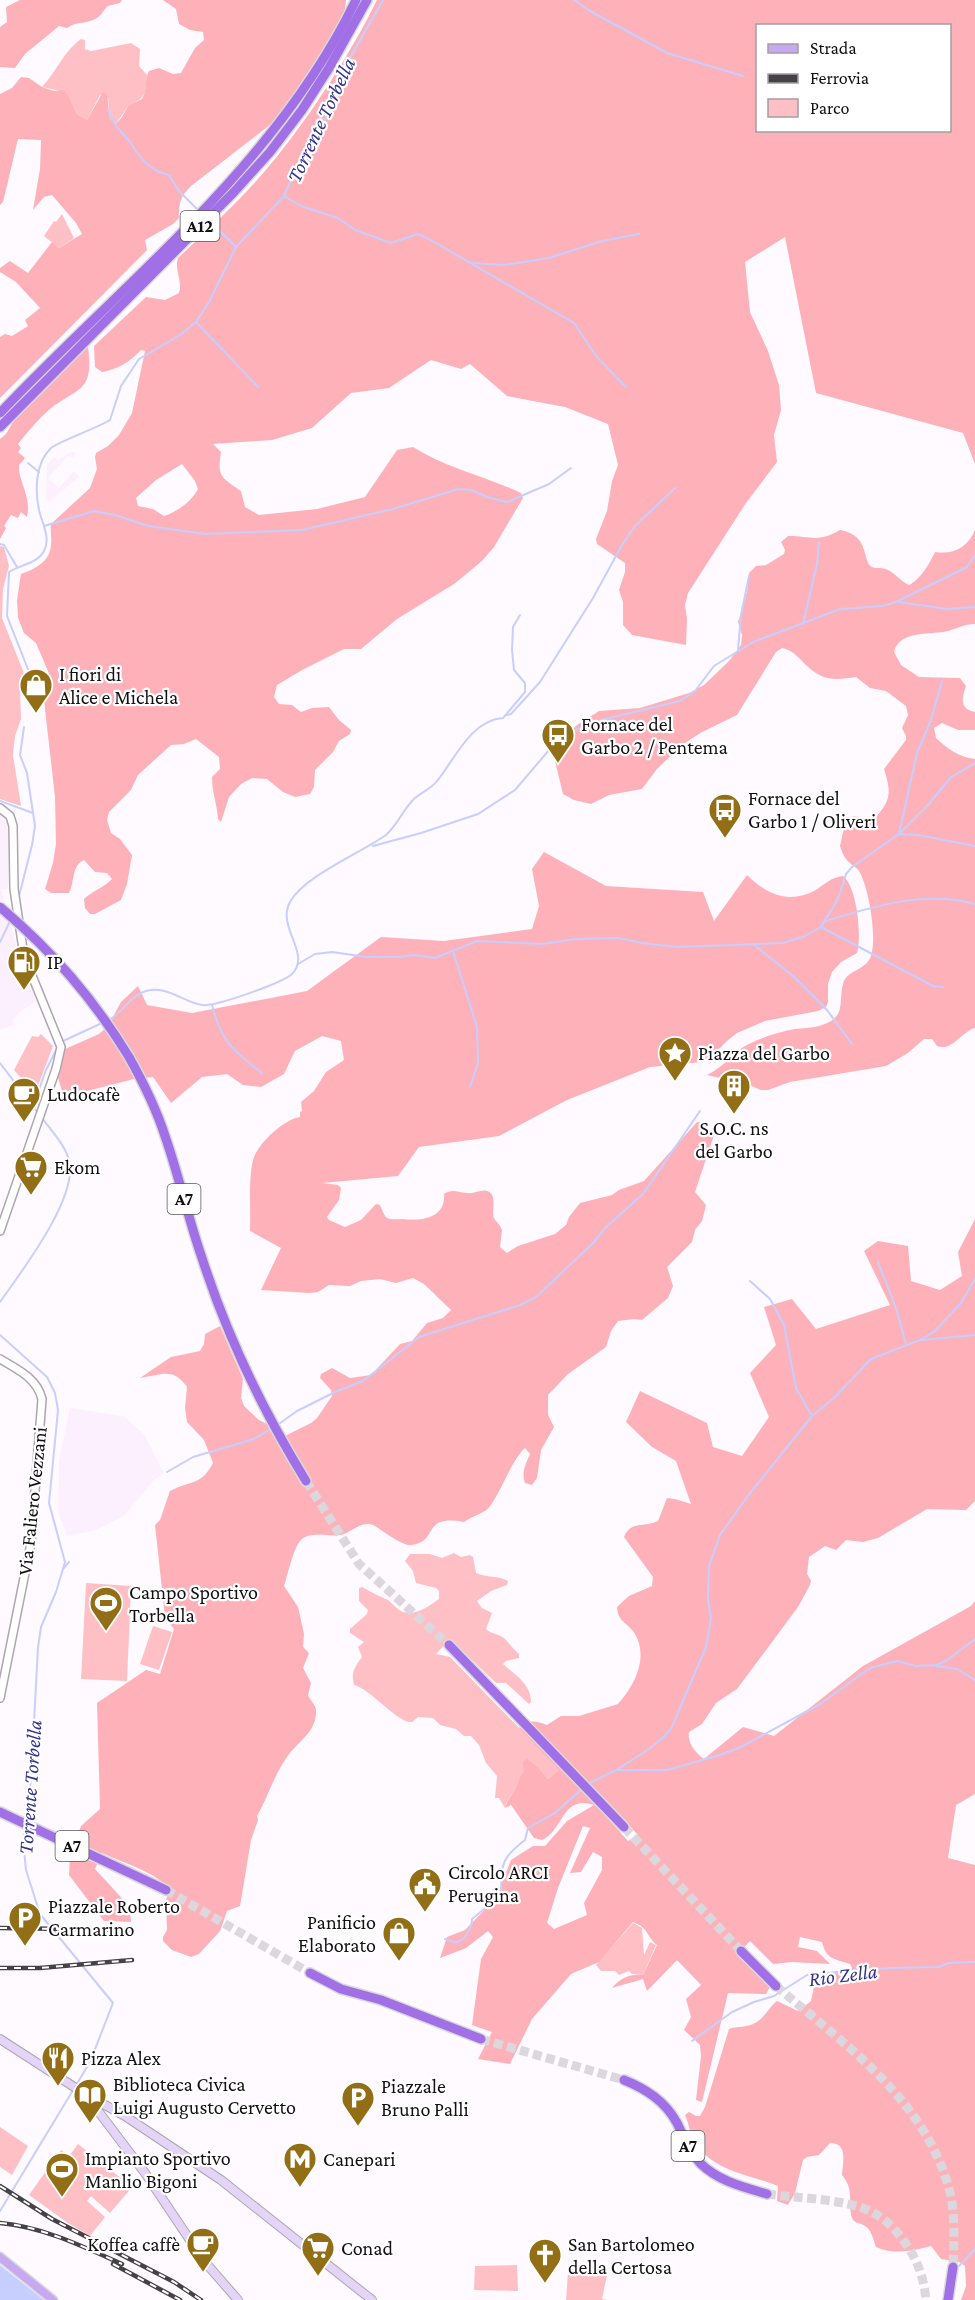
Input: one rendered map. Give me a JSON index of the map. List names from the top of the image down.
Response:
{
  "streets": {
    "highway": ["A12", "A7"],
    "street": ["Via Faliero Vezzani"]
  },
  "water": ["Torrente Torbella", "Rio Zella"],
  "places": {
    "shop": ["I fiori di Alice e Michela", "Panificio Elaborato"],
    "bus stop": ["Fornace del Garbo 2 / Pentema", "Fornace del Garbo 1 / Oliveri"],
    "fuel station": ["IP"],
    "place": ["Piazza del Garbo"],
    "building": ["S.O.C. ns del Garbo"],
    "cafe": ["Ludocafè", "Koffea caffè"],
    "supermarket": ["Ekom", "Conad"],
    "sports": ["Campo Sportivo Torbella", "Impianto Sportivo Manlio Bigoni"],
    "public building": ["Circolo ARCI Perugina"],
    "parking": ["Piazzale Roberto Carmarino", "Piazzale Bruno Palli"],
    "restaurant": ["Pizza Alex"],
    "library": ["Biblioteca Civica Luigi Augusto Cervetto"],
    "metro station": ["Canepari"],
    "church": ["San Bartolomeo della Certosa"]
  },
  "legend": ["Strada", "Ferrovia", "Parco"]
}
